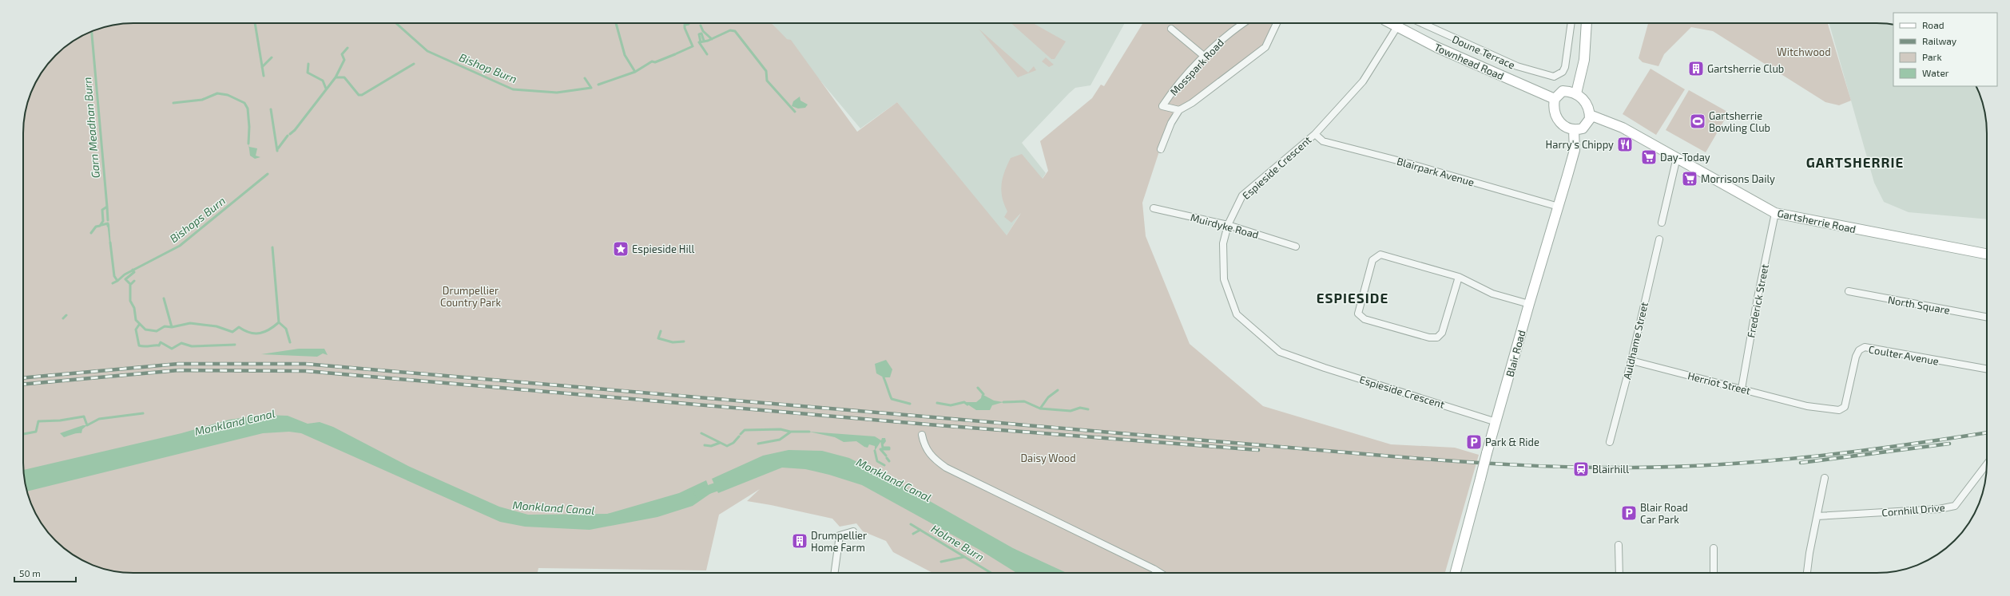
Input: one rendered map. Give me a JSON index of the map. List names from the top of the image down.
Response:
{
  "streets": {
    "street": [
      "Doune Terrace",
      "Townhead Road",
      "Mosspark Road",
      "Espieside Crescent",
      "Blairpark Avenue",
      "Gartsherrie Road",
      "Muirdyke Road",
      "Frederick Street",
      "North Square",
      "Auldhame Street",
      "Blair Road",
      "Coulter Avenue",
      "Herriot Street",
      "Cornhill Drive"
    ]
  },
  "crossings": [
    ["Townhead Road", "Espieside Crescent"],
    ["Townhead Road", "Gartsherrie Road"],
    ["Townhead Road", "Blair Road"],
    ["Espieside Crescent", "Blairpark Avenue"],
    ["Espieside Crescent", "Muirdyke Road"],
    ["Espieside Crescent", "Blair Road"],
    ["Blairpark Avenue", "Blair Road"],
    ["Gartsherrie Road", "Frederick Street"],
    ["Gartsherrie Road", "Blair Road"],
    ["Frederick Street", "Herriot Street"],
    ["Auldhame Street", "Herriot Street"],
    ["Coulter Avenue", "Herriot Street"]
  ],
  "districts": ["GARTSHERRIE", "ESPIESIDE"],
  "water": [
    "Bishop Burn",
    "Garn Meadhan Burn",
    "Bishops Burn",
    "Monkland Canal",
    "Holme Burn"
  ],
  "parks": ["Witchwood", "Drumpellier Country Park", "Daisy Wood"],
  "places": {
    "building": ["Gartsherrie Club", "Drumpellier Home Farm"],
    "sports": ["Gartsherrie Bowling Club"],
    "restaurant": ["Harry's Chippy"],
    "supermarket": ["Day-Today", "Morrisons Daily"],
    "place": ["Espieside Hill"],
    "parking": ["Park & Ride", "Blair Road Car Park"],
    "station": ["Blairhill"]
  },
  "legend": [
    "Road",
    "Railway",
    "Park",
    "Water"
  ],
  "scale_bar": "50 m"
}
